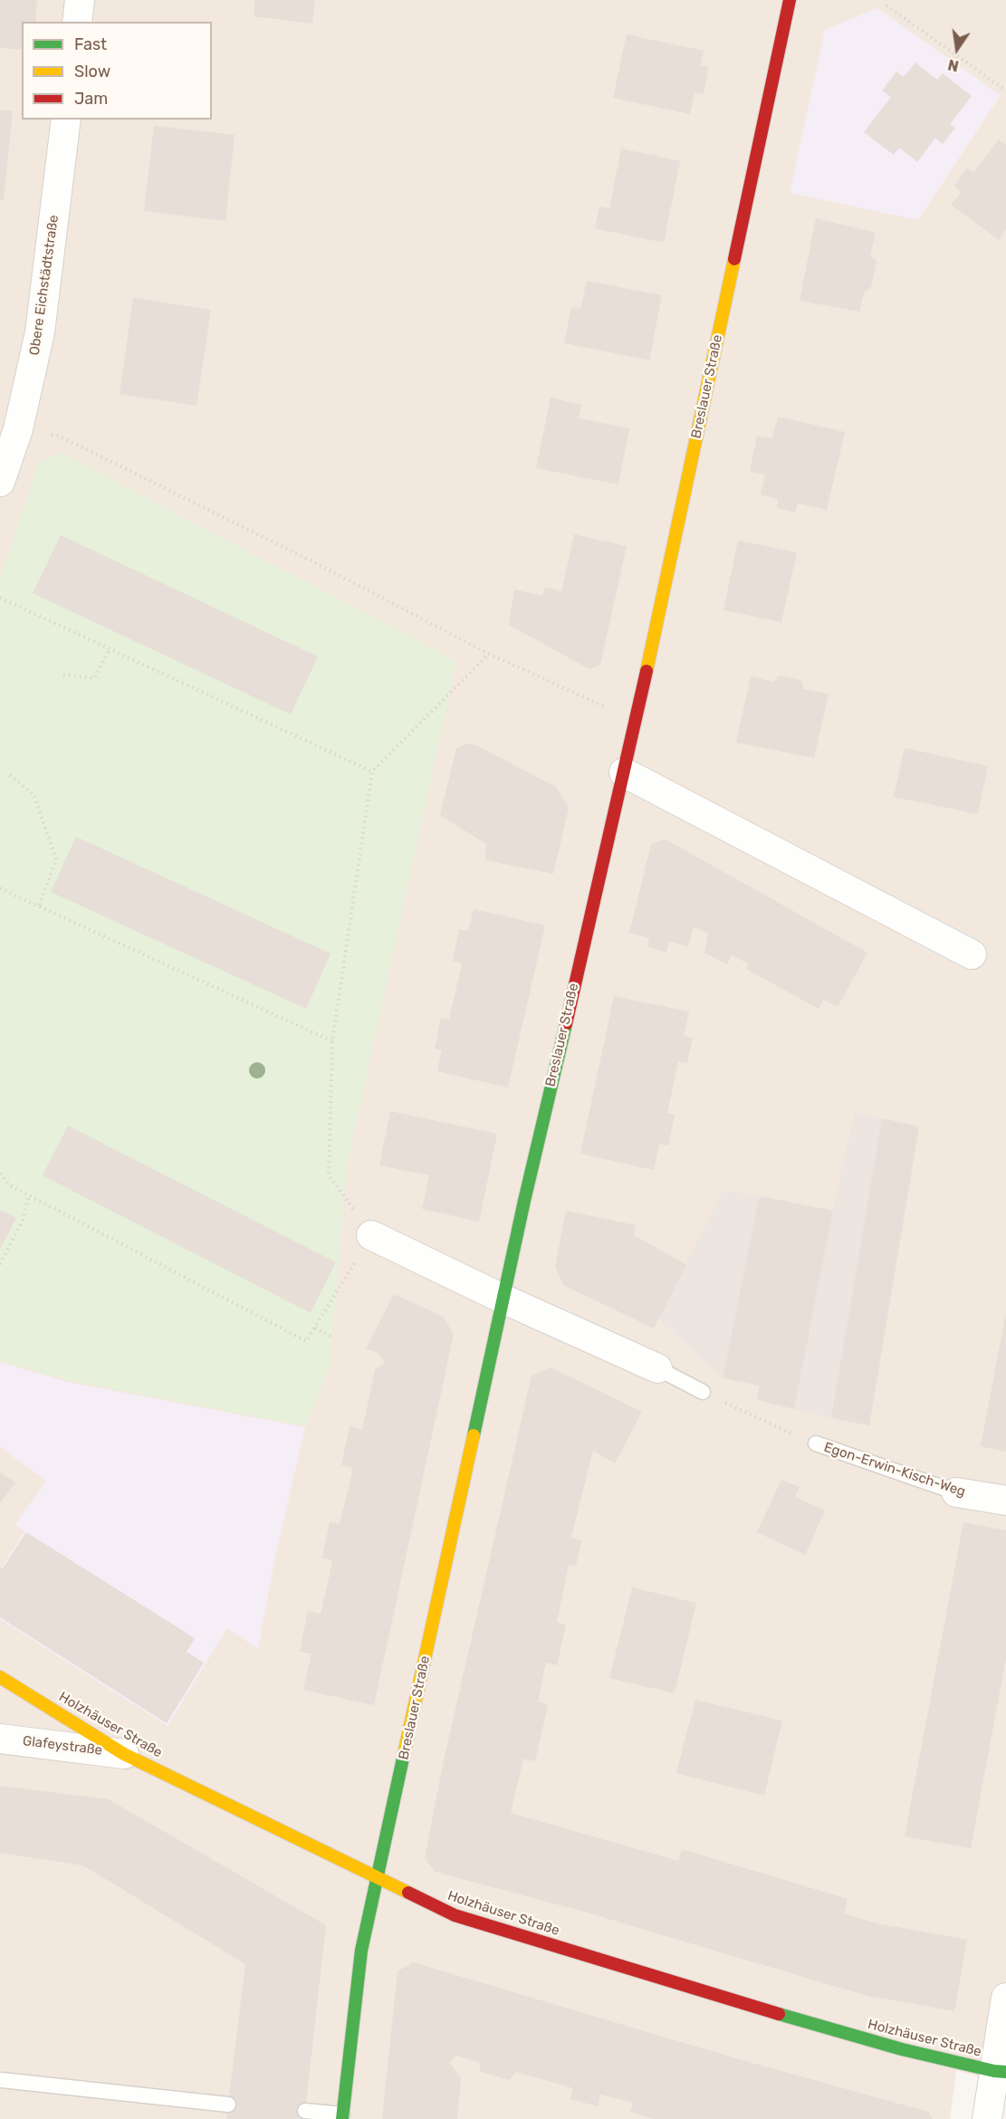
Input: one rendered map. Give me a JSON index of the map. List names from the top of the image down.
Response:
{
  "streets": {
    "street": [
      "Obere Eichstädtstraße",
      "Breslauer Straße",
      "Egon-Erwin-Kisch-Weg",
      "Holzhäuser Straße",
      "Glafeystraße"
    ]
  },
  "crossings": [
    ["Breslauer Straße", "Holzhäuser Straße"],
    ["Holzhäuser Straße", "Glafeystraße"]
  ],
  "legend": ["Fast", "Slow", "Jam"],
  "north": "bottom"
}
